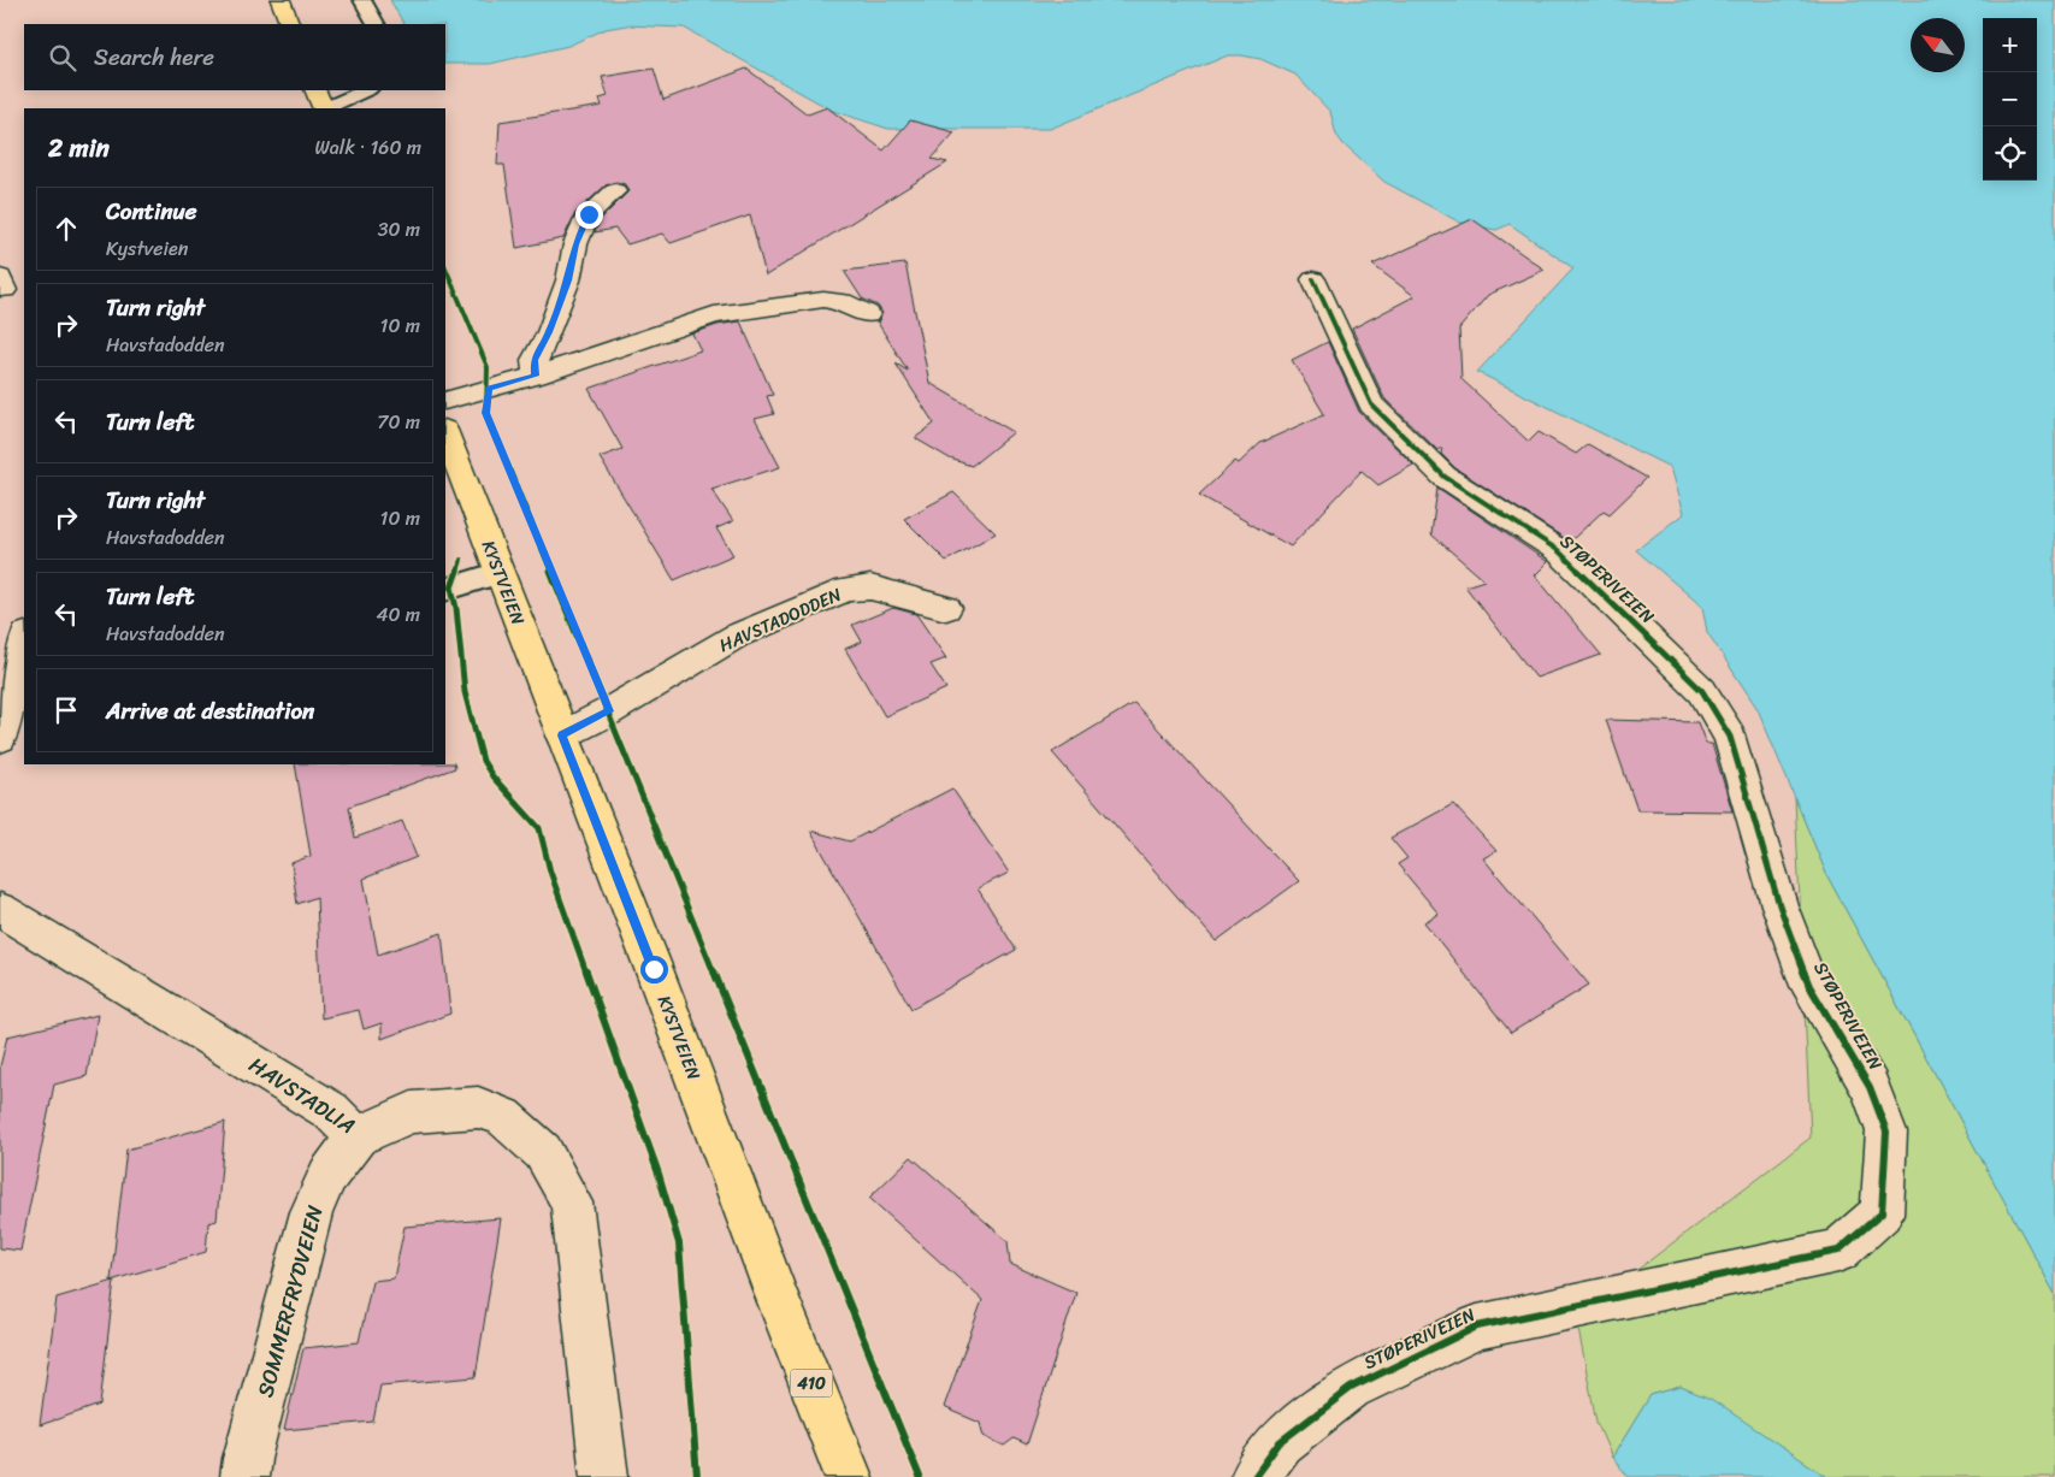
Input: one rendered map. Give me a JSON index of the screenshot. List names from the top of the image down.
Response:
{
  "streets": {
    "main road": ["KYSTVEIEN", "410"],
    "street": [
      "STØPERIVEIEN",
      "HAVSTADODDEN",
      "HAVSTADLIA",
      "SOMMERFRYDVEIEN"
    ]
  },
  "crossings": [
    ["KYSTVEIEN", "HAVSTADODDEN"],
    ["HAVSTADLIA", "SOMMERFRYDVEIEN"]
  ],
  "north": "top left",
  "page": {
    "map_buttons": ["+", "−"],
    "search": "Search here",
    "heading": ["2 min", "Walk · 160 m"],
    "list": [
      ["Continue", "Kystveien", "30 m"],
      ["Turn right", "Havstadodden", "10 m"],
      ["Turn left", "70 m"],
      ["Turn right", "Havstadodden", "10 m"],
      ["Turn left", "Havstadodden", "40 m"],
      "Arrive at destination"
    ]
  }
}
